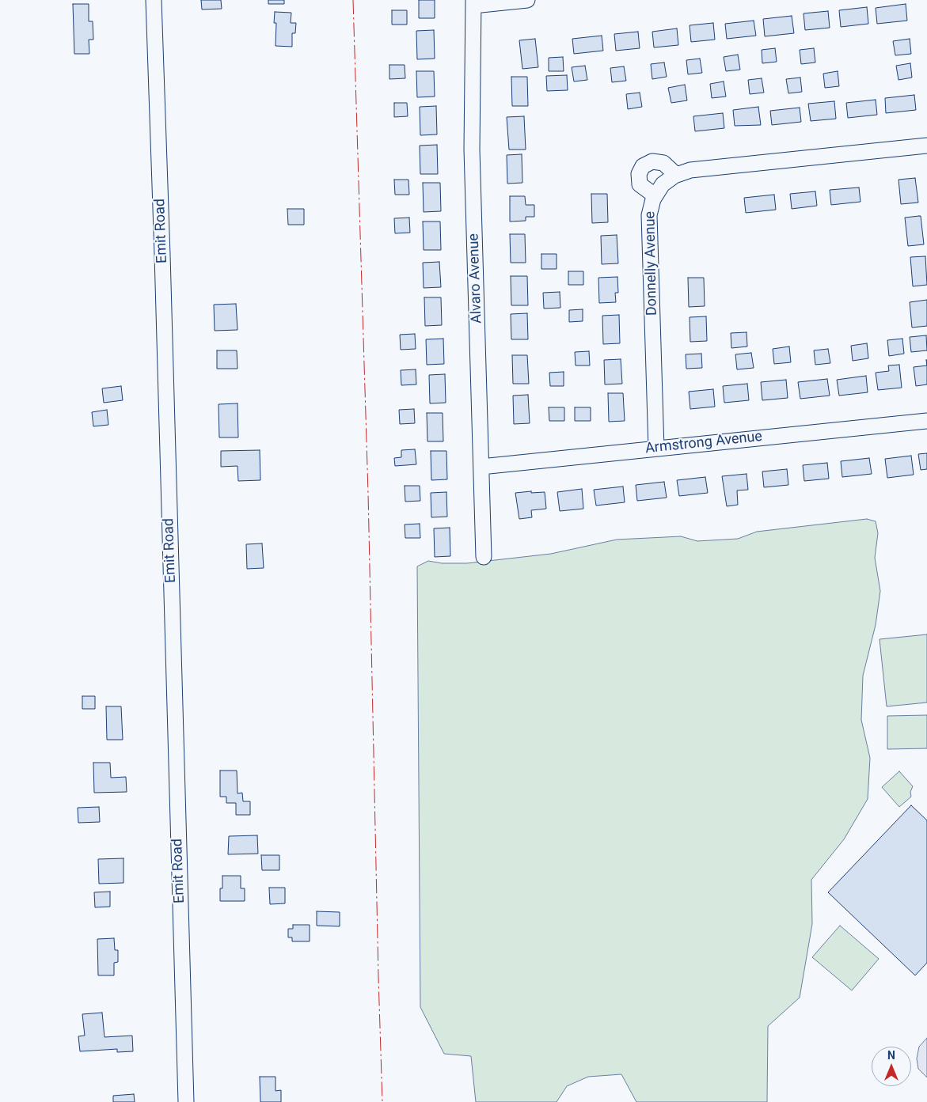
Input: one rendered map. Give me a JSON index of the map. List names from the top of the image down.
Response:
{
  "streets": {
    "street": [
      "Emit Road",
      "Donnelly Avenue",
      "Alvaro Avenue",
      "Armstrong Avenue"
    ]
  },
  "crossings": [
    ["Donnelly Avenue", "Armstrong Avenue"],
    ["Alvaro Avenue", "Armstrong Avenue"]
  ],
  "north": "top"
}
